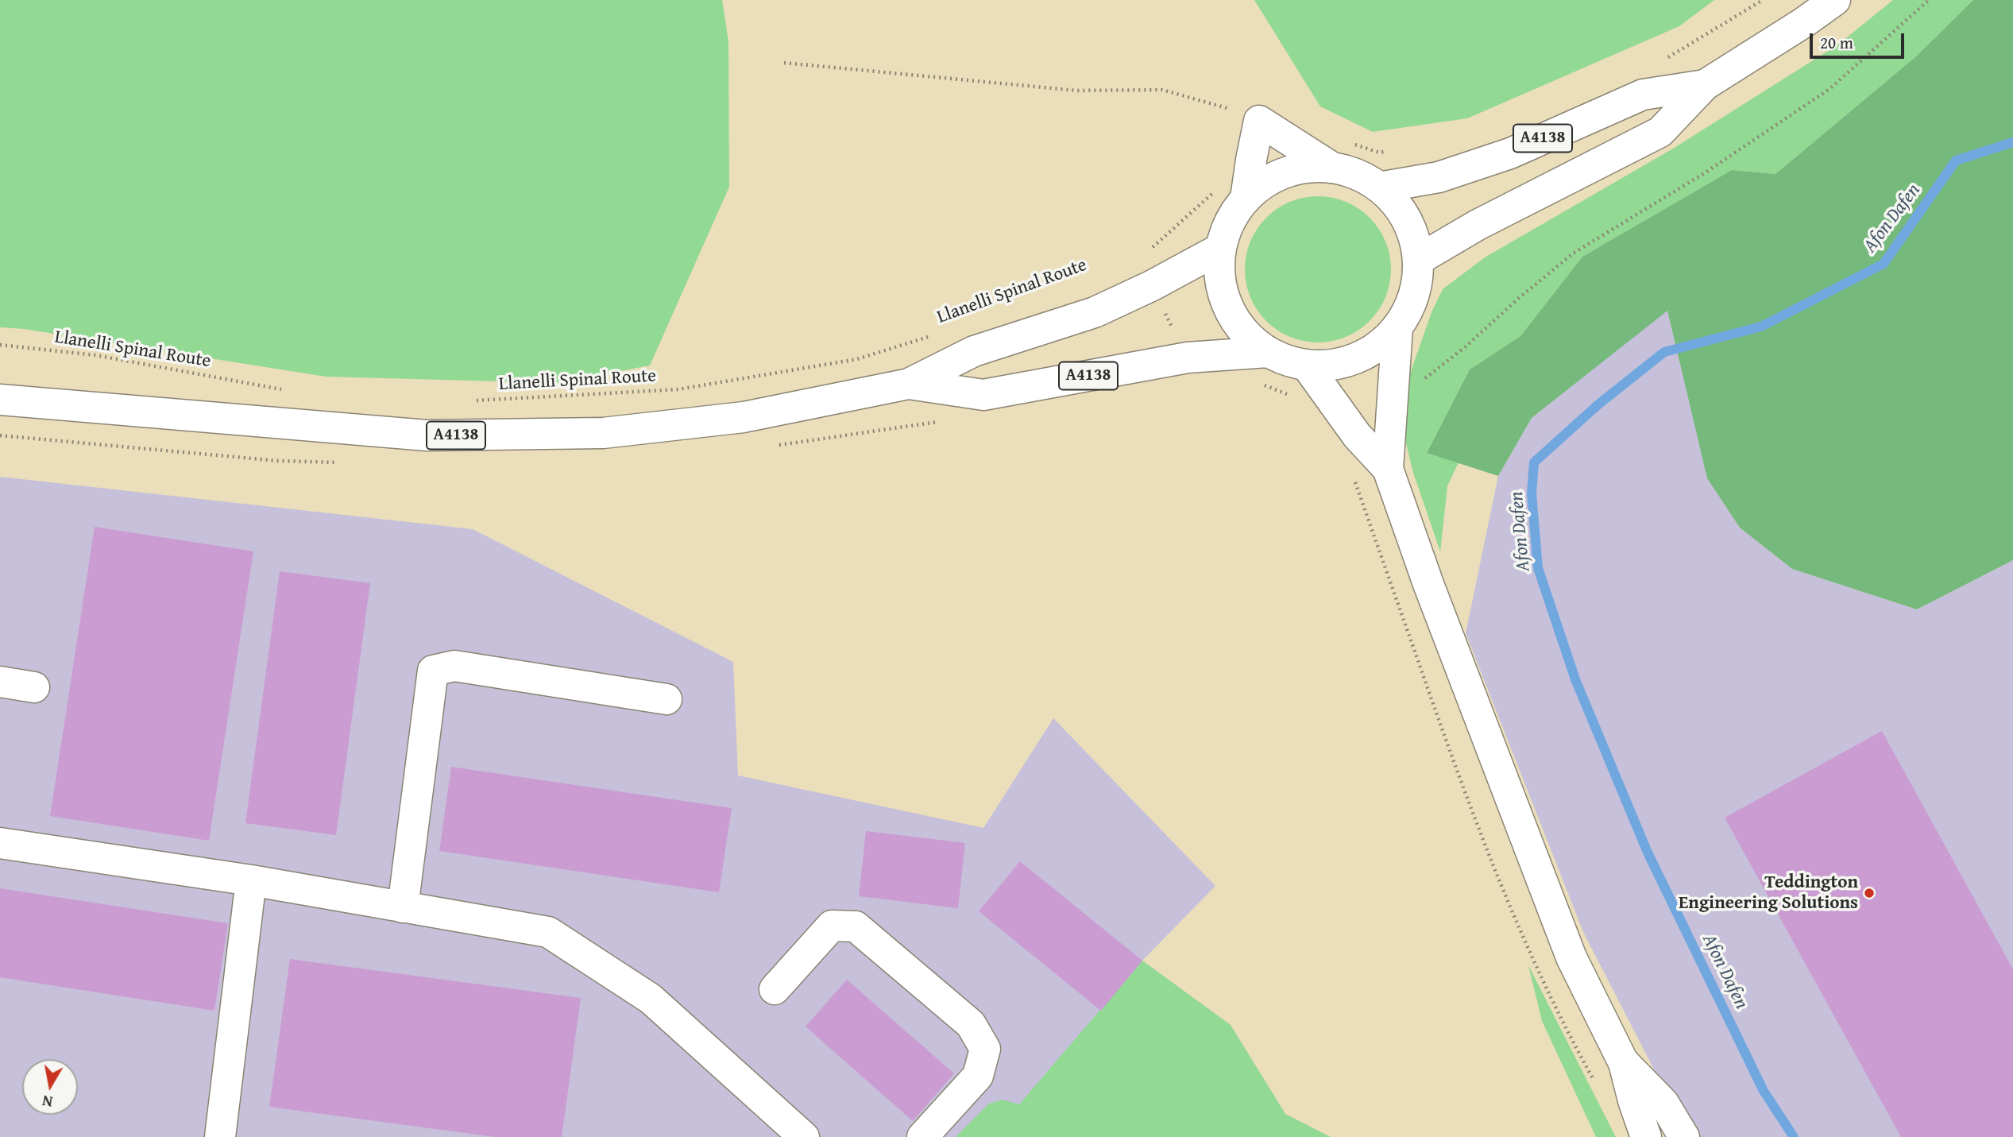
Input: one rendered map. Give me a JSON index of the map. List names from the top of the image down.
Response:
{
  "streets": {
    "main road": ["A4138"],
    "path": ["Llanelli Spinal Route"]
  },
  "water": ["Afon Dafen"],
  "places": ["Teddington Engineering Solutions"],
  "scale_bar": "20 m",
  "north": "bottom"
}
